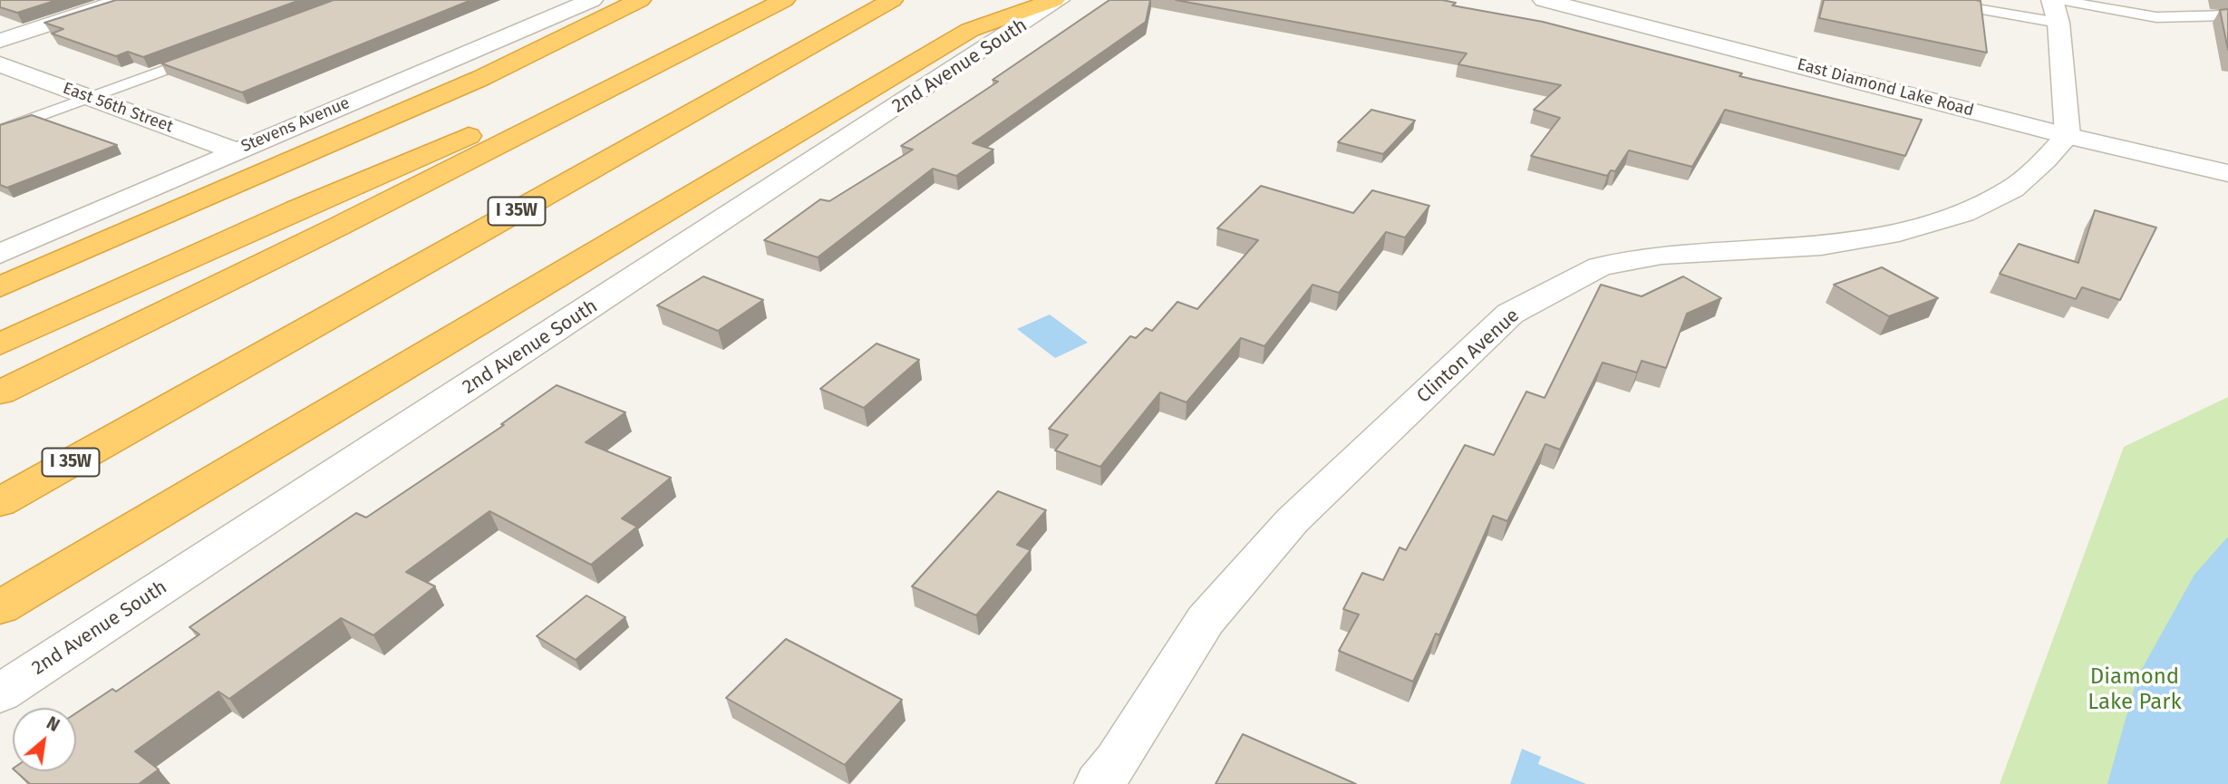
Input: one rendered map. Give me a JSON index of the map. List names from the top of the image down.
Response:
{
  "streets": {
    "highway": ["I 35W"],
    "street": [
      "2nd Avenue South",
      "East Diamond Lake Road",
      "East 56th Street",
      "Stevens Avenue",
      "Clinton Avenue"
    ]
  },
  "crossings": [
    ["East Diamond Lake Road", "Clinton Avenue"],
    ["East 56th Street", "Stevens Avenue"]
  ],
  "parks": ["Diamond Lake Park"],
  "north": "top right"
}
